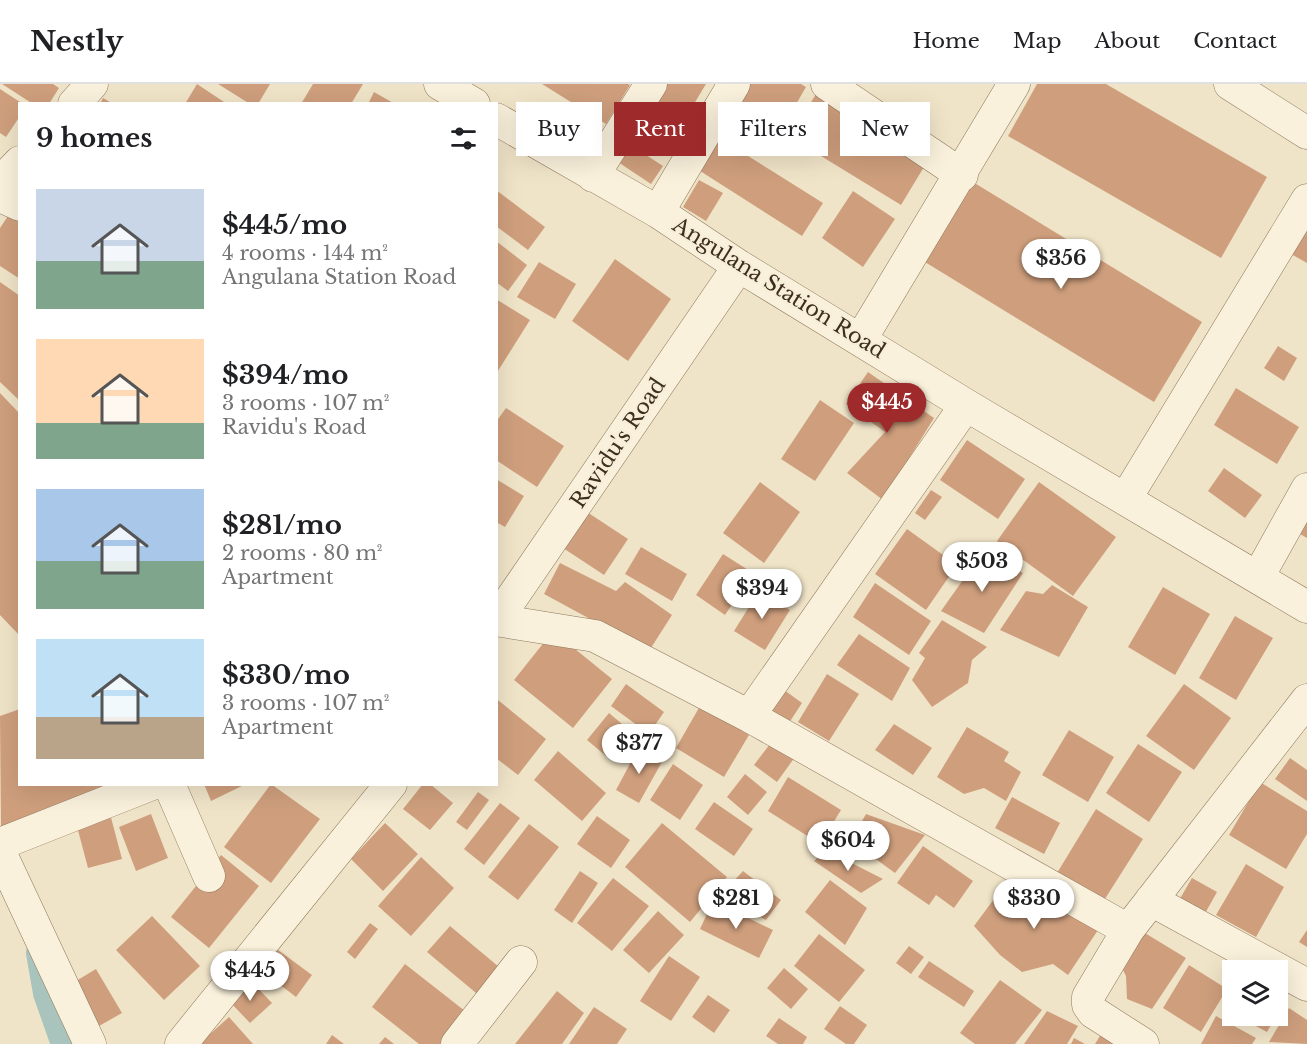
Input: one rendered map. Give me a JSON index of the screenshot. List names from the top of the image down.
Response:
{
  "streets": {
    "street": ["Angulana Station Road", "Ravidu's Road"]
  },
  "crossings": [
    ["Angulana Station Road", "Ravidu's Road"]
  ],
  "page": {
    "header": "Nestly",
    "nav": [
      "Home",
      "Map",
      "About",
      "Contact"
    ],
    "chip": [
      "Buy",
      "Rent",
      "Filters",
      "New"
    ],
    "heading": "9 homes",
    "list": [
      {
        "name": "$445/mo",
        "note": "4 rooms · 144 m² · Angulana Station Road"
      },
      {
        "name": "$394/mo",
        "note": "3 rooms · 107 m² · Ravidu's Road"
      },
      {
        "name": "$281/mo",
        "note": "2 rooms · 80 m² · Apartment"
      },
      {
        "name": "$330/mo",
        "note": "3 rooms · 107 m² · Apartment"
      }
    ],
    "price": [
      "$356",
      "$445",
      "$503",
      "$394",
      "$377",
      "$604",
      "$281",
      "$330",
      "$445"
    ]
  }
}
